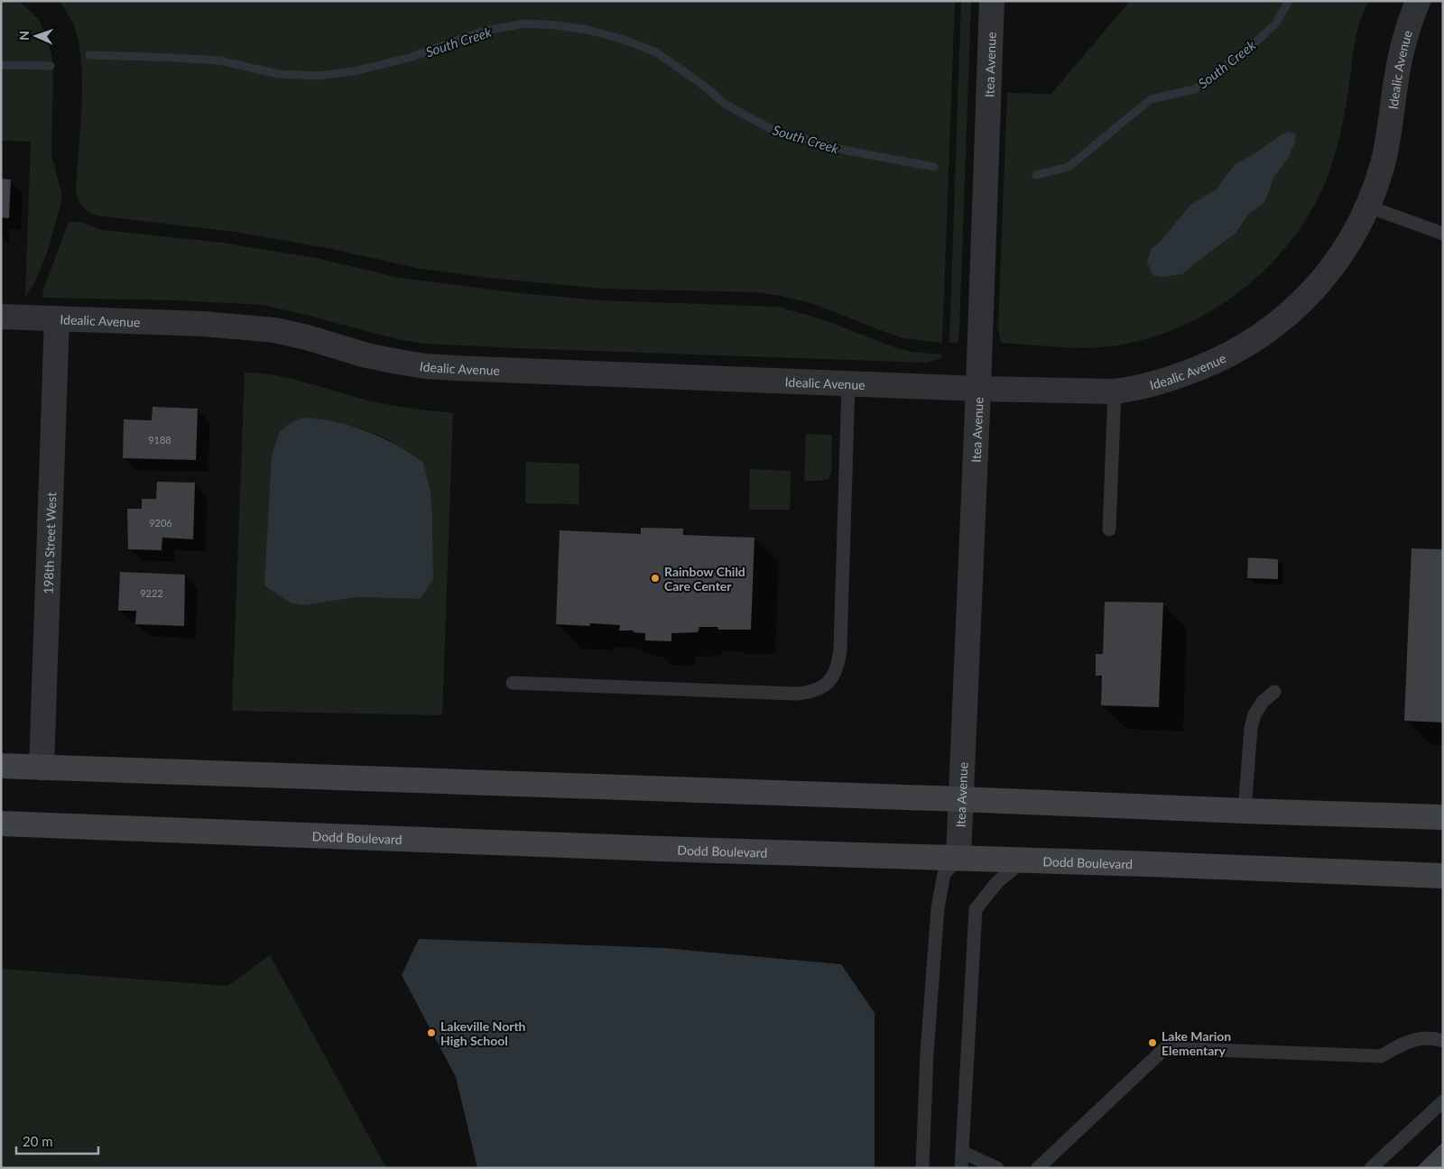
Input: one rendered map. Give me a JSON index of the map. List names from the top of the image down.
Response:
{
  "streets": {
    "main road": ["Dodd Boulevard"],
    "street": ["Itea Avenue", "Idealic Avenue", "198th Street West"]
  },
  "crossings": [
    ["Itea Avenue", "Idealic Avenue"],
    ["Itea Avenue", "Dodd Boulevard"],
    ["Idealic Avenue", "198th Street West"]
  ],
  "water": ["South Creek"],
  "places": ["Rainbow Child Care Center", "Lakeville North High School", "Lake Marion Elementary"],
  "house_numbers": ["9188", "9206", "9222"],
  "scale_bar": "20 m",
  "north": "left"
}
